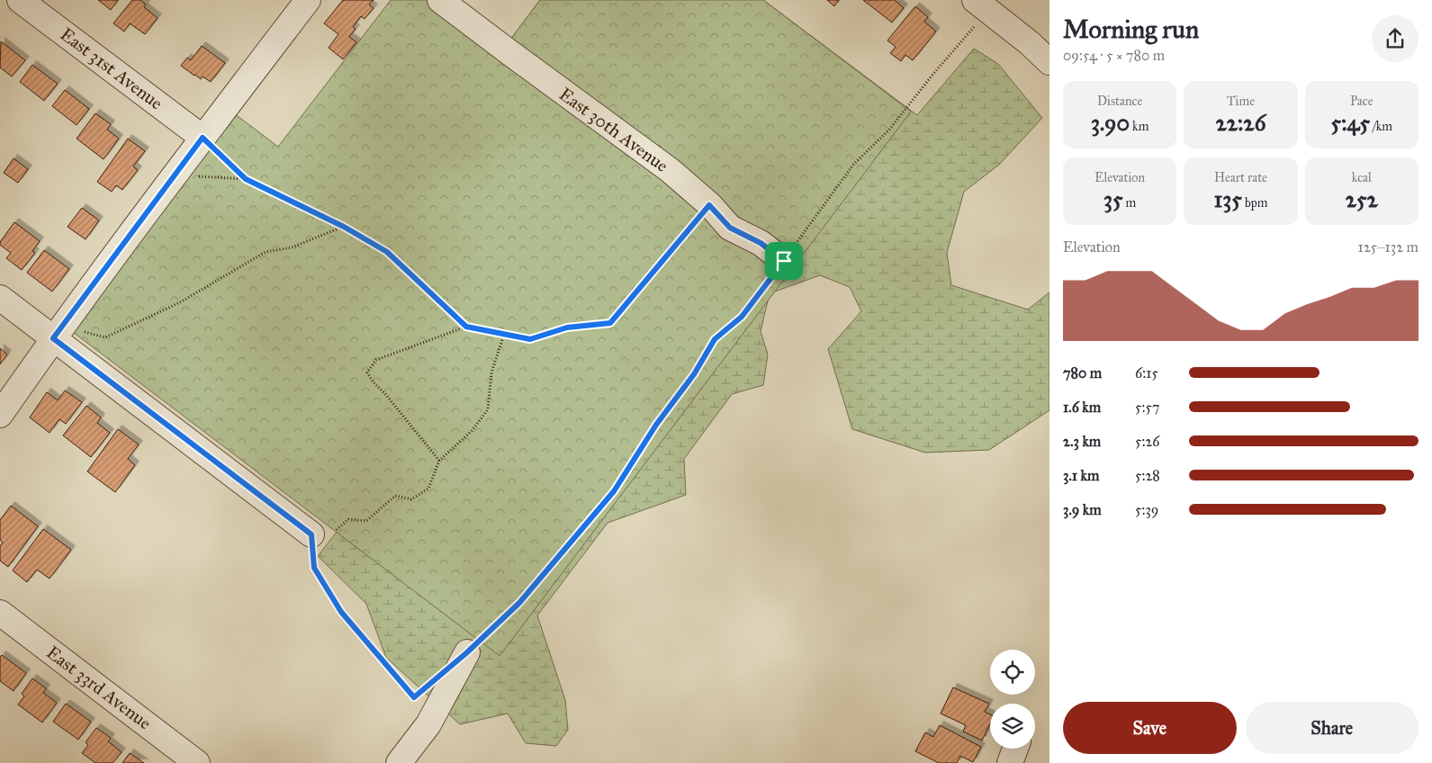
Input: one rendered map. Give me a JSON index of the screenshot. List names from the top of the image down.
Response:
{
  "streets": {
    "street": ["East 31st Avenue", "East 30th Avenue", "East 33rd Avenue"]
  },
  "page": {
    "heading": ["Morning run", "09:54 · 5 × 780 m"],
    "stats": [
      ["Distance", "3.90 km"],
      ["Time", "22:26"],
      ["Pace", "5:45 /km"],
      ["Elevation", "35 m"],
      ["Heart rate", "135 bpm"],
      ["kcal", "252"]
    ],
    "chart": ["Elevation", "125–132 m"],
    "list": [
      {
        "name": "780 m",
        "note": "6:15"
      },
      {
        "name": "1.6 km",
        "note": "5:57"
      },
      {
        "name": "2.3 km",
        "note": "5:26"
      },
      {
        "name": "3.1 km",
        "note": "5:28"
      },
      {
        "name": "3.9 km",
        "note": "5:39"
      }
    ],
    "buttons": ["Save", "Share"]
  }
}
